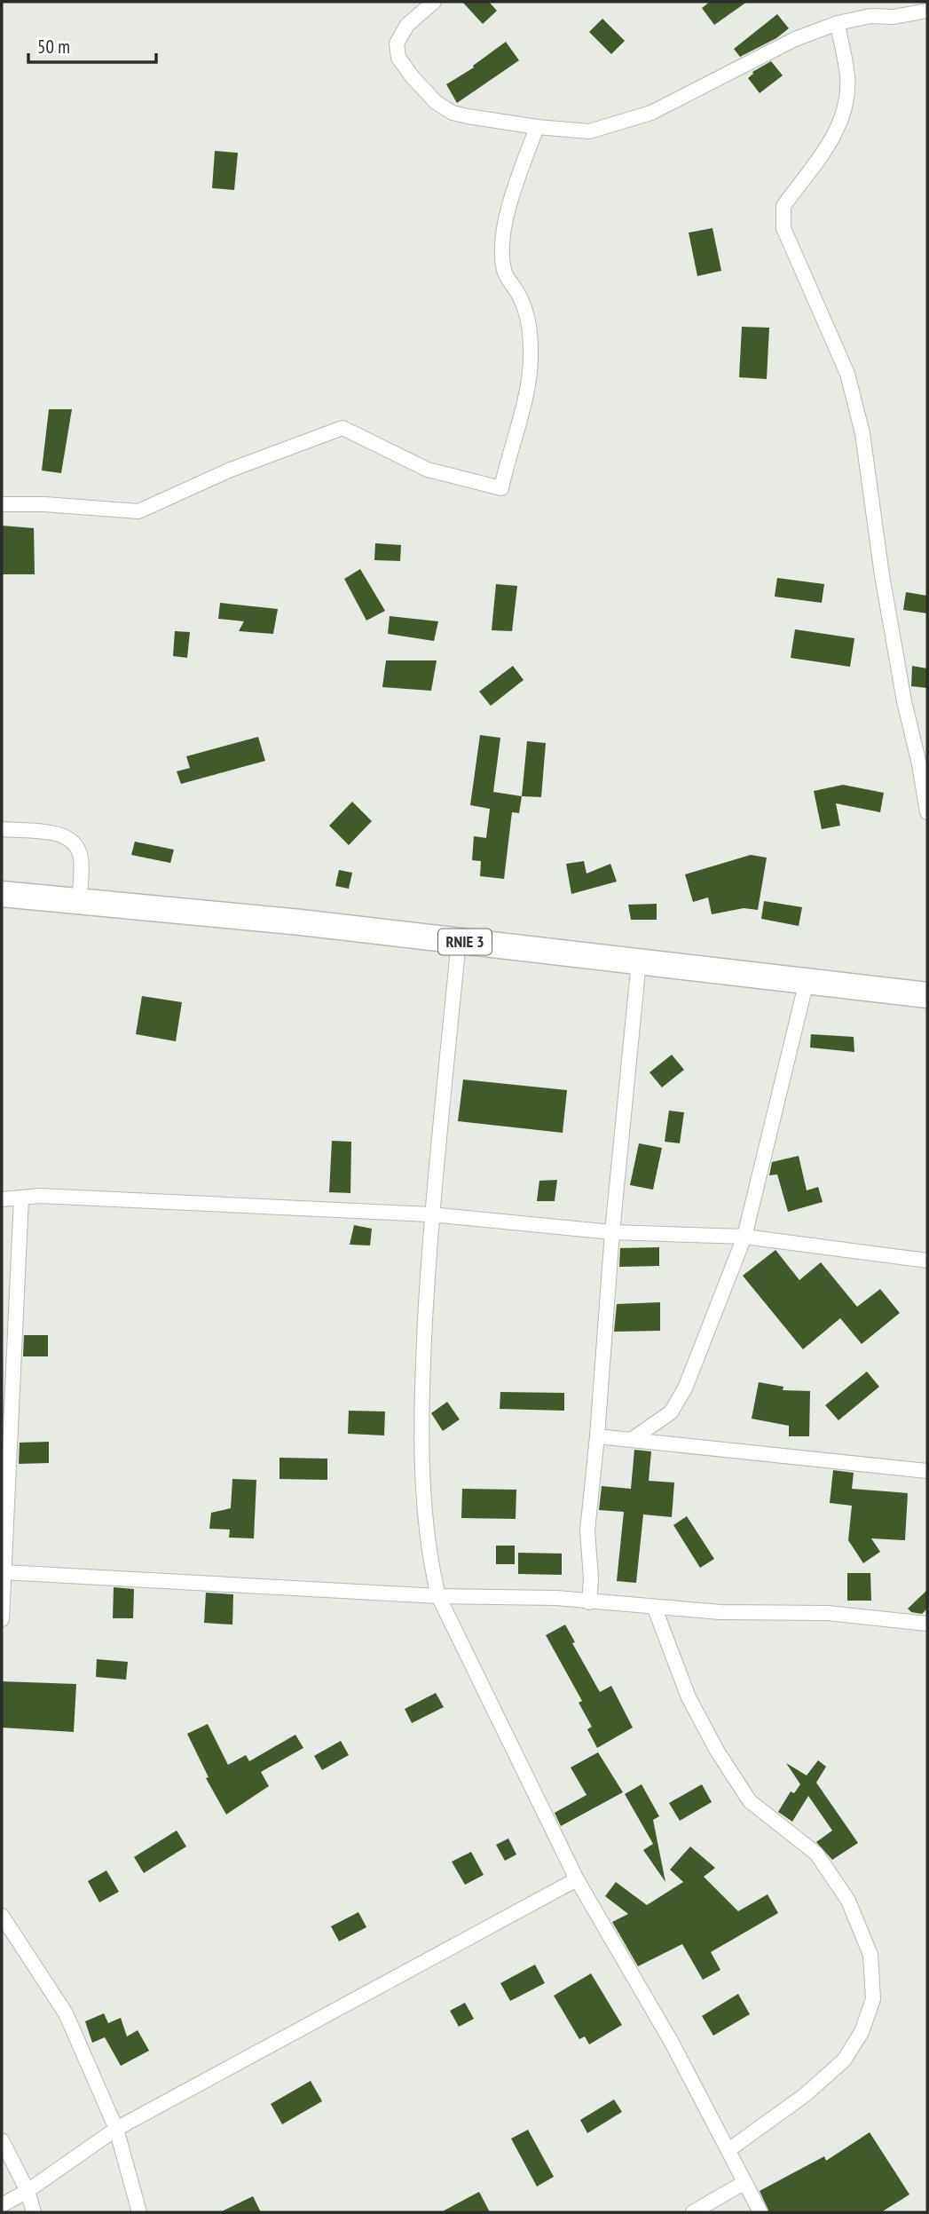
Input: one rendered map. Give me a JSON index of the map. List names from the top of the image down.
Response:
{
  "streets": {
    "highway": ["RNIE 3"]
  },
  "scale_bar": "50 m"
}
